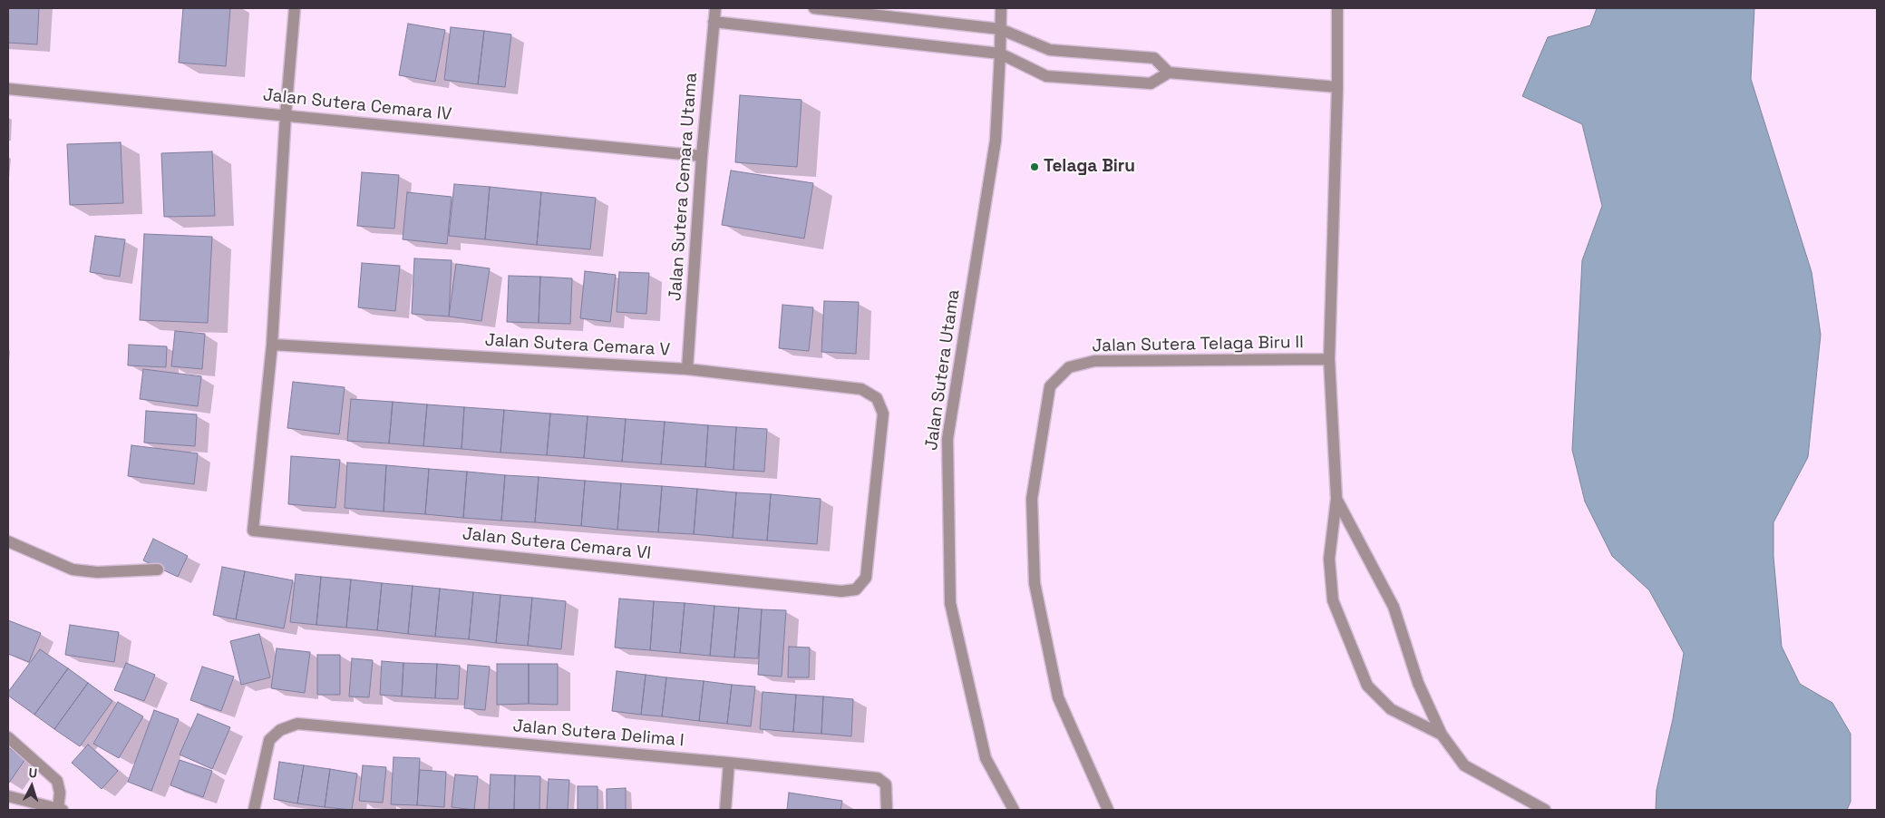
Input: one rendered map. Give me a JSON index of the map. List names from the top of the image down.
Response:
{
  "streets": {
    "street": [
      "Jalan Sutera Cemara IV",
      "Jalan Sutera Cemara Utama",
      "Jalan Sutera Telaga Biru II",
      "Jalan Sutera Cemara V",
      "Jalan Sutera Utama",
      "Jalan Sutera Cemara VI",
      "Jalan Sutera Delima I"
    ]
  },
  "crossings": [
    ["Jalan Sutera Cemara IV", "Jalan Sutera Cemara Utama"],
    ["Jalan Sutera Cemara Utama", "Jalan Sutera Cemara V"],
    ["Jalan Sutera Cemara V", "Jalan Sutera Cemara VI"]
  ],
  "places": ["Telaga Biru"],
  "north": "top"
}
